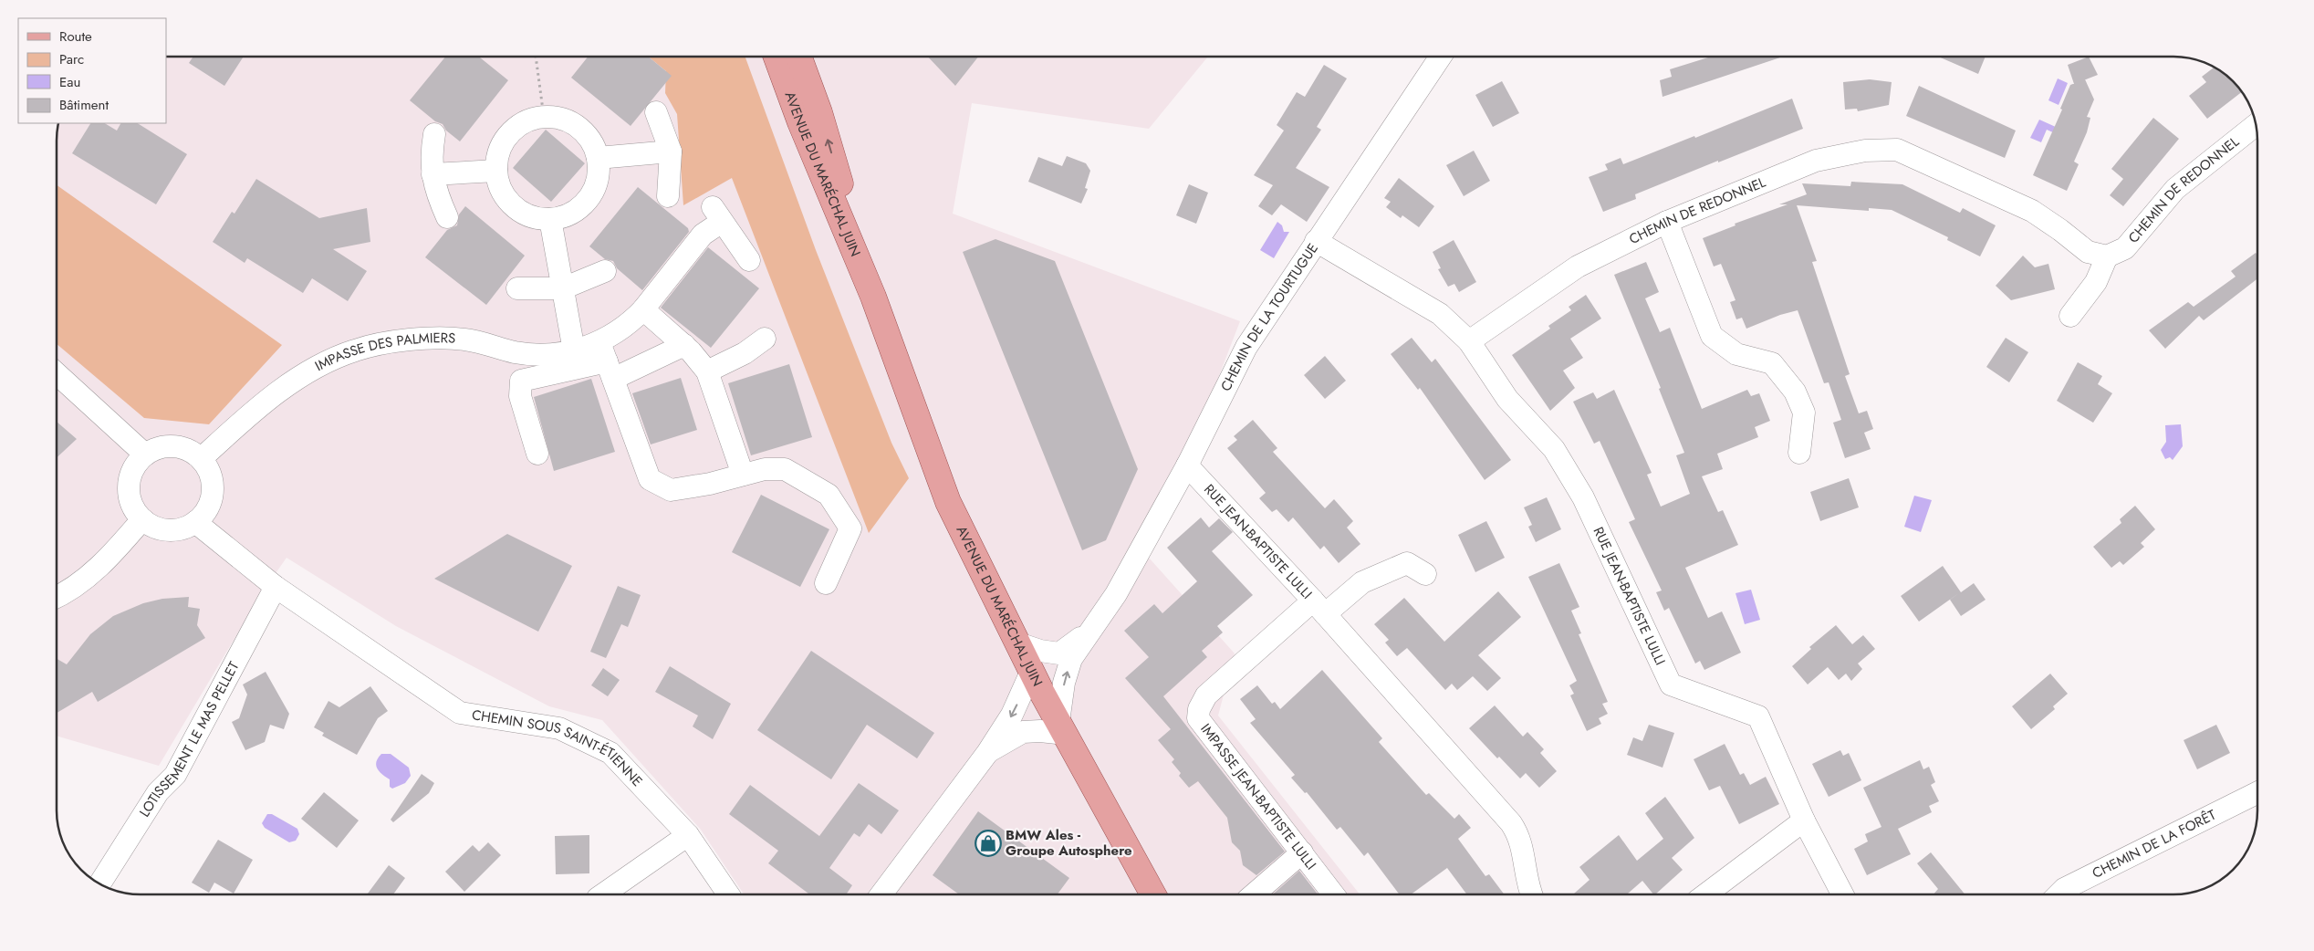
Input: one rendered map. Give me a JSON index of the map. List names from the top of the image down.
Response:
{
  "streets": {
    "main road": ["AVENUE DU MARÉCHAL JUIN"],
    "street": [
      "CHEMIN DE REDONNEL",
      "CHEMIN DE LA TOURTUGUE",
      "IMPASSE DES PALMIERS",
      "RUE JEAN-BAPTISTE LULLI",
      "LOTISSEMENT LE MAS PELLET",
      "CHEMIN SOUS SAINT-ÉTIENNE",
      "IMPASSE JEAN-BAPTISTE LULLI",
      "CHEMIN DE LA FORÊT"
    ]
  },
  "crossings": [
    ["AVENUE DU MARÉCHAL JUIN", "CHEMIN DE LA TOURTUGUE"],
    ["CHEMIN DE REDONNEL", "RUE JEAN-BAPTISTE LULLI"],
    ["CHEMIN DE LA TOURTUGUE", "RUE JEAN-BAPTISTE LULLI"],
    ["IMPASSE DES PALMIERS", "CHEMIN SOUS SAINT-ÉTIENNE"],
    ["RUE JEAN-BAPTISTE LULLI", "IMPASSE JEAN-BAPTISTE LULLI"],
    ["LOTISSEMENT LE MAS PELLET", "CHEMIN SOUS SAINT-ÉTIENNE"]
  ],
  "places": {
    "shop": ["BMW Ales - Groupe Autosphere"]
  },
  "legend": [
    "Route",
    "Parc",
    "Eau",
    "Bâtiment"
  ]
}
